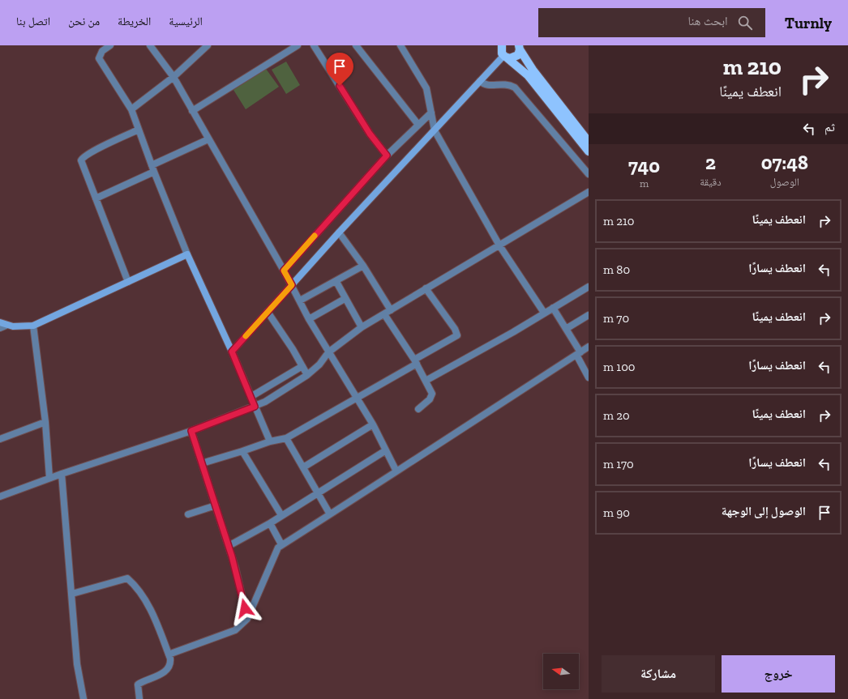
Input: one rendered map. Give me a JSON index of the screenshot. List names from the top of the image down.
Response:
{
  "north": "left",
  "page": {
    "header": "Turnly",
    "search": "ابحث هنا",
    "nav": [
      "الرئيسية",
      "الخريطة",
      "من نحن",
      "اتصل بنا"
    ],
    "turn": ["210 m", "انعطف يمينًا"],
    "then": "ثم",
    "eta": [
      "07:48",
      "الوصول",
      "2",
      "دقيقة",
      "740",
      "m"
    ],
    "list": [
      {
        "name": "انعطف يمينًا",
        "value": "210 m"
      },
      {
        "name": "انعطف يسارًا",
        "value": "80 m"
      },
      {
        "name": "انعطف يمينًا",
        "value": "70 m"
      },
      {
        "name": "انعطف يسارًا",
        "value": "100 m"
      },
      {
        "name": "انعطف يمينًا",
        "value": "20 m"
      },
      {
        "name": "انعطف يسارًا",
        "value": "170 m"
      },
      {
        "name": "الوصول إلى الوجهة",
        "value": "90 m"
      }
    ],
    "buttons": ["خروج", "مشاركة"]
  }
}
